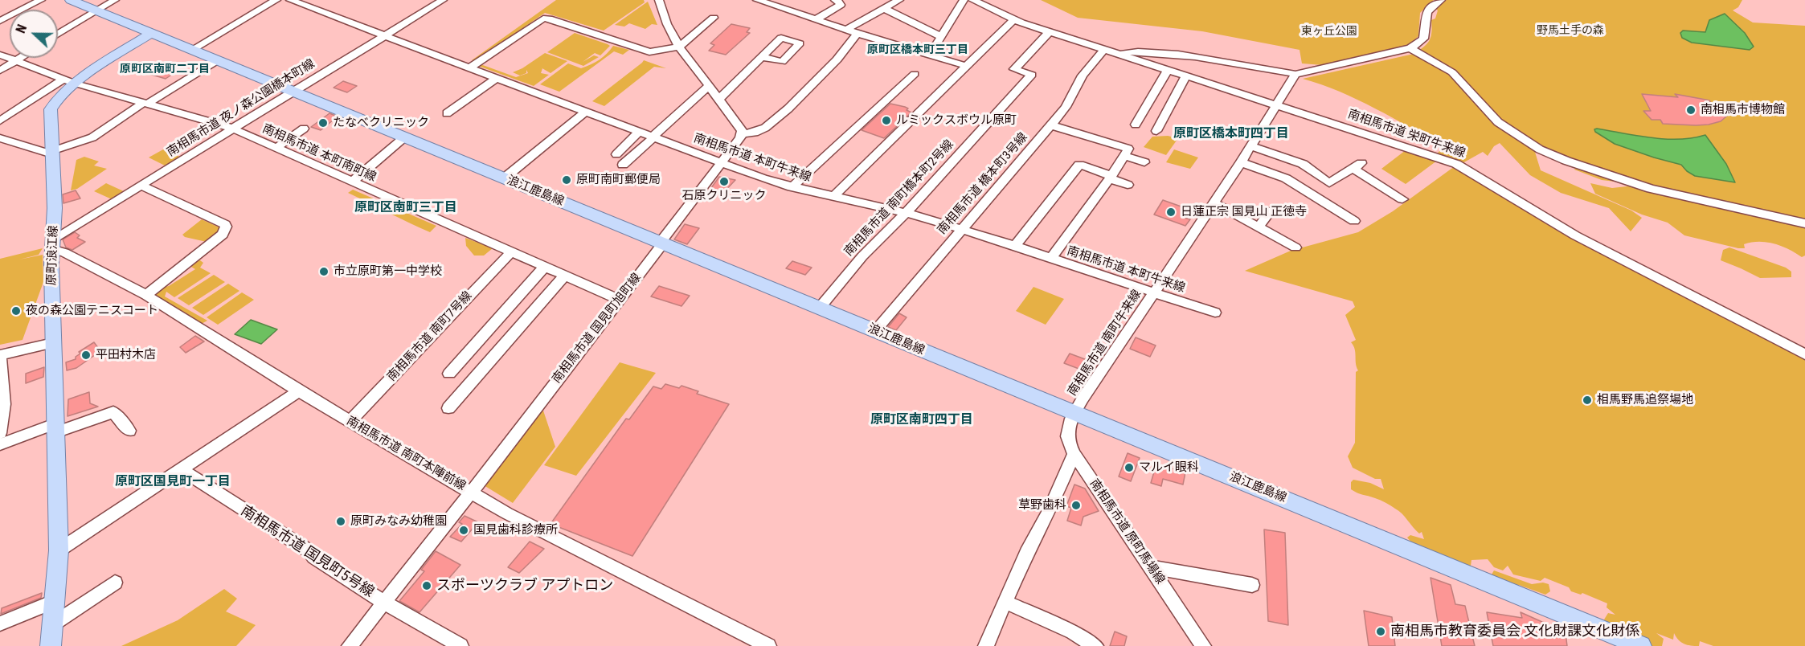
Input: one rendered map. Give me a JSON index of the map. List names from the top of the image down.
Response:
{
  "streets": {
    "main road": ["浪江鹿島線", "原町浪江線"],
    "street": [
      "南相馬市道 夜ノ森公園橋本町線",
      "南相馬市道 栄町牛来線",
      "南相馬市道 本町南町線",
      "南相馬市道 本町牛来線",
      "南相馬市道 橋本町3号線",
      "南相馬市道 南町橋本町2号線",
      "南相馬市道 国見町旭町線",
      "南相馬市道 南町7号線",
      "南相馬市道 南町牛来線",
      "南相馬市道 南町本陣前線",
      "南相馬市道 原町馬場線",
      "南相馬市道 国見町5号線"
    ]
  },
  "crossings": [
    ["南相馬市道 夜ノ森公園橋本町線", "南相馬市道 本町南町線"],
    ["南相馬市道 夜ノ森公園橋本町線", "南相馬市道 本町牛来線"],
    ["南相馬市道 夜ノ森公園橋本町線", "浪江鹿島線"],
    ["南相馬市道 夜ノ森公園橋本町線", "原町浪江線"],
    ["南相馬市道 夜ノ森公園橋本町線", "南相馬市道 南町本陣前線"],
    ["南相馬市道 栄町牛来線", "南相馬市道 橋本町3号線"],
    ["南相馬市道 栄町牛来線", "南相馬市道 南町橋本町2号線"],
    ["南相馬市道 栄町牛来線", "南相馬市道 南町牛来線"],
    ["南相馬市道 本町南町線", "原町浪江線"],
    ["南相馬市道 本町南町線", "南相馬市道 国見町旭町線"],
    ["南相馬市道 本町南町線", "南相馬市道 南町7号線"],
    ["南相馬市道 本町牛来線", "南相馬市道 橋本町3号線"],
    ["南相馬市道 本町牛来線", "南相馬市道 南町橋本町2号線"],
    ["南相馬市道 本町牛来線", "南相馬市道 国見町旭町線"],
    ["南相馬市道 本町牛来線", "南相馬市道 南町牛来線"],
    ["南相馬市道 橋本町3号線", "浪江鹿島線"],
    ["浪江鹿島線", "南相馬市道 南町橋本町2号線"],
    ["浪江鹿島線", "原町浪江線"],
    ["浪江鹿島線", "南相馬市道 国見町旭町線"],
    ["浪江鹿島線", "南相馬市道 南町牛来線"],
    ["浪江鹿島線", "南相馬市道 原町馬場線"],
    ["原町浪江線", "南相馬市道 南町本陣前線"],
    ["南相馬市道 国見町旭町線", "南相馬市道 南町本陣前線"],
    ["南相馬市道 国見町旭町線", "南相馬市道 国見町5号線"],
    ["南相馬市道 南町7号線", "南相馬市道 南町本陣前線"],
    ["南相馬市道 南町牛来線", "南相馬市道 原町馬場線"]
  ],
  "districts": [
    "原町区橋本町三丁目",
    "原町区南町二丁目",
    "原町区橋本町四丁目",
    "原町区南町三丁目",
    "原町区南町四丁目",
    "原町区国見町一丁目"
  ],
  "parks": ["野馬土手の森", "東ヶ丘公園"],
  "places": [
    "南相馬市博物館",
    "ルミックスボウル原町",
    "たなべクリニック",
    "原町南町郵便局",
    "石原クリニック",
    "日蓮正宗 国見山 正徳寺",
    "市立原町第一中学校",
    "夜の森公園テニスコート",
    "平田村木店",
    "相馬野馬追祭場地",
    "マルイ眼科",
    "草野歯科",
    "原町みなみ幼稚園",
    "国見歯科診療所",
    "スポーツクラブ アプトロン",
    "南相馬市教育委員会 文化財課文化財係"
  ],
  "north": "left"
}
